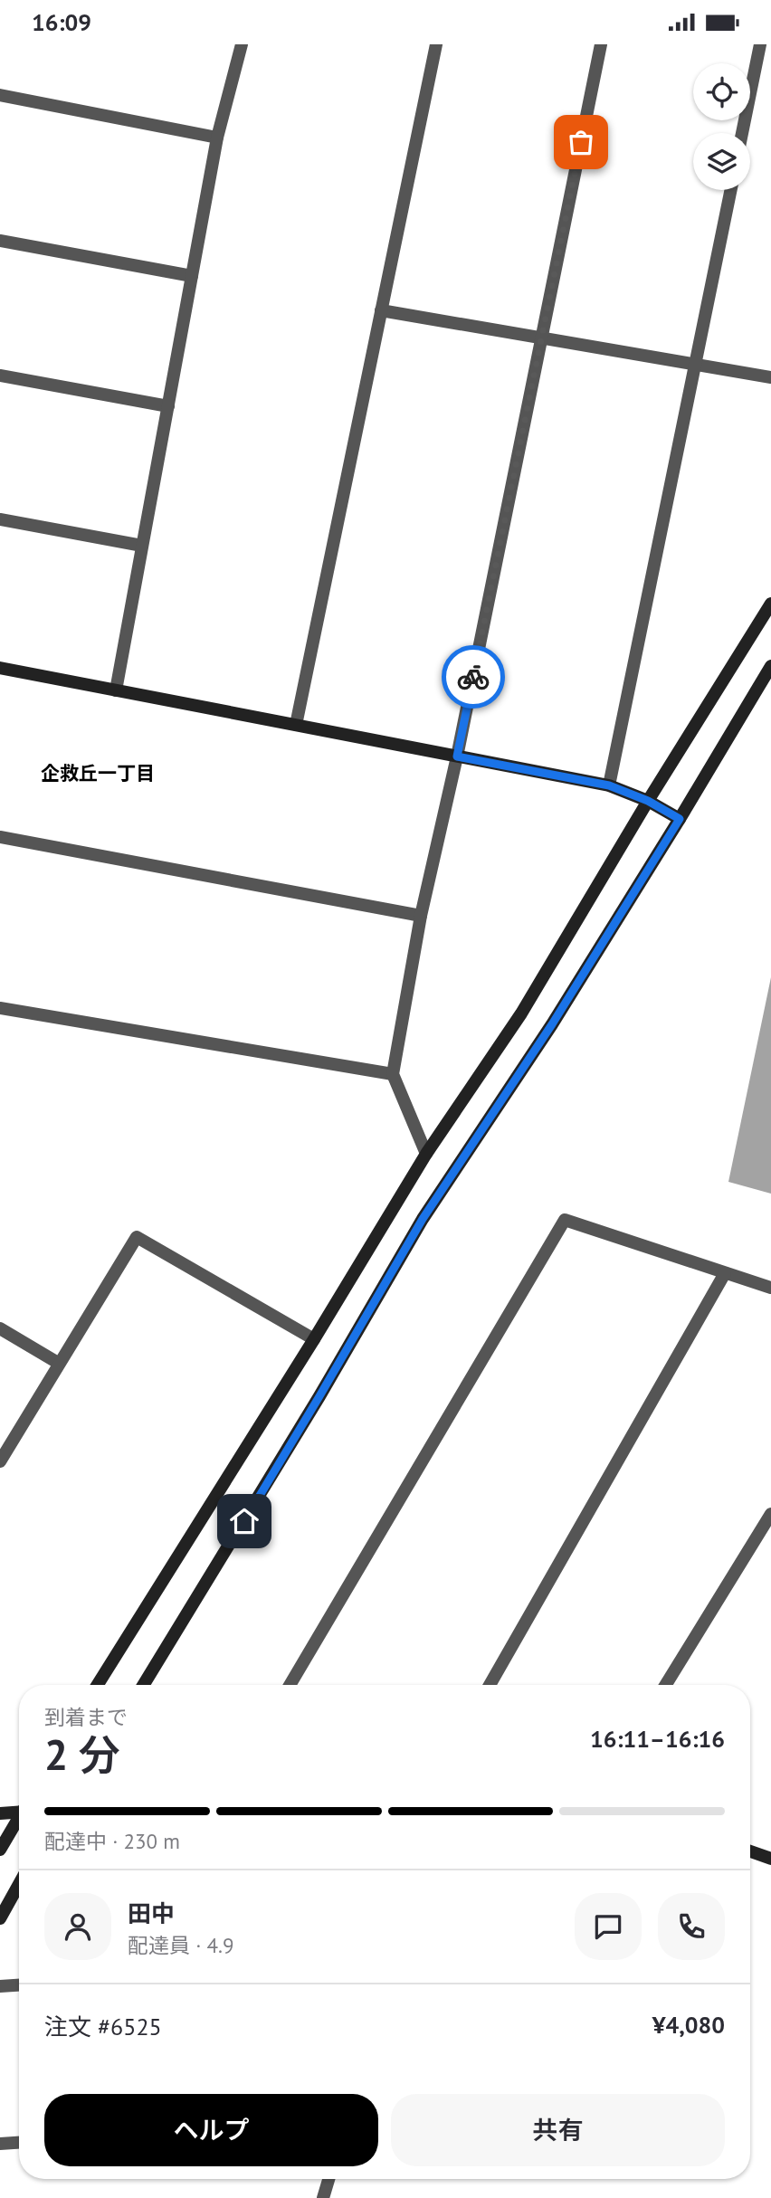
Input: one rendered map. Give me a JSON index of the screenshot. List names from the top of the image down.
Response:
{
  "districts": ["企救丘一丁目"],
  "page": {
    "status": "16:09",
    "heading": ["2 分", "到着まで", "16:11–16:16"],
    "panel": [
      "田中",
      "配達員 · 4.9",
      "注文 #6525",
      "¥4,080"
    ],
    "bar": "配達中 · 230 m",
    "buttons": ["ヘルプ", "共有"]
  }
}
